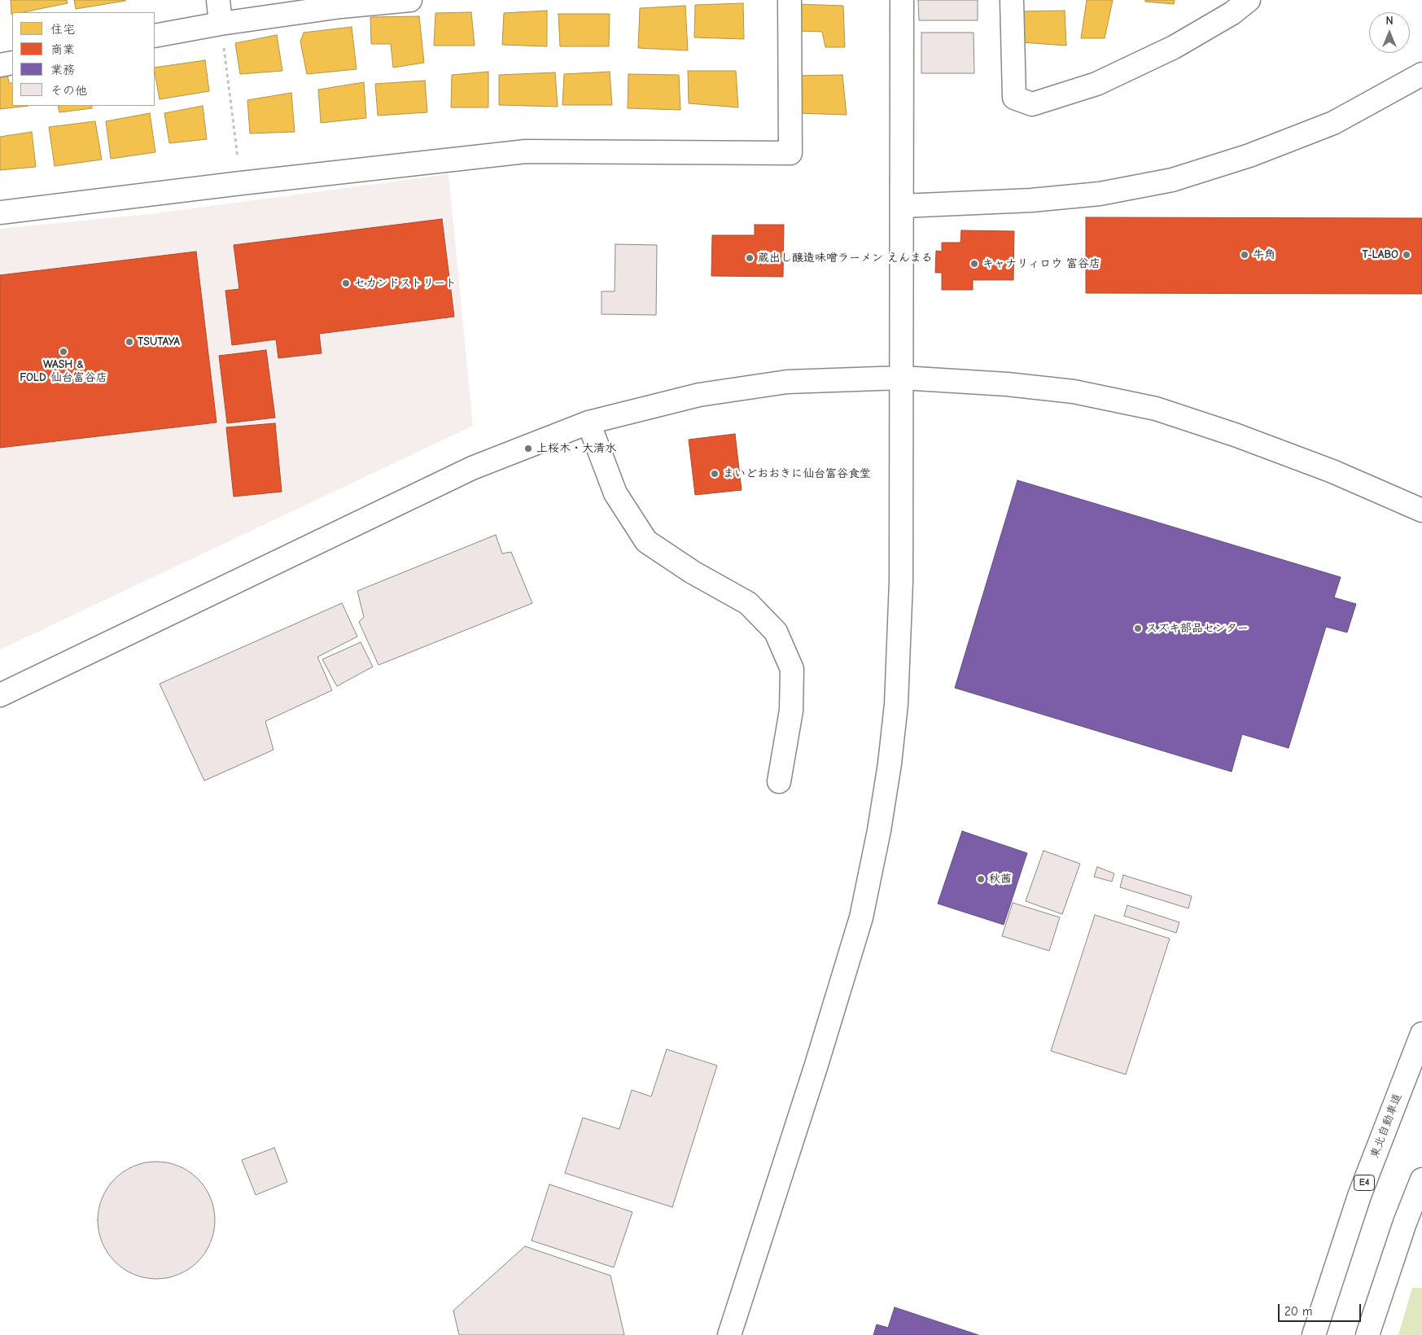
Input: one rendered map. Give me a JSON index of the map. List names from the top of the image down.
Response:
{
  "streets": {
    "main road": ["東北自動車道", "E4"]
  },
  "places": [
    "牛角",
    "T-LABO",
    "蔵出し醸造味噌ラーメン えんまる",
    "キャナリィロウ 富谷店",
    "セカンドストリート",
    "TSUTAYA",
    "WASH & FOLD 仙台富谷店",
    "上桜木・大清水",
    "まいどおおきに仙台富谷食堂",
    "スズキ部品センター",
    "秋茜"
  ],
  "legend": [
    "住宅",
    "商業",
    "業務",
    "その他"
  ],
  "scale_bar": "20 m",
  "north": "top"
}
